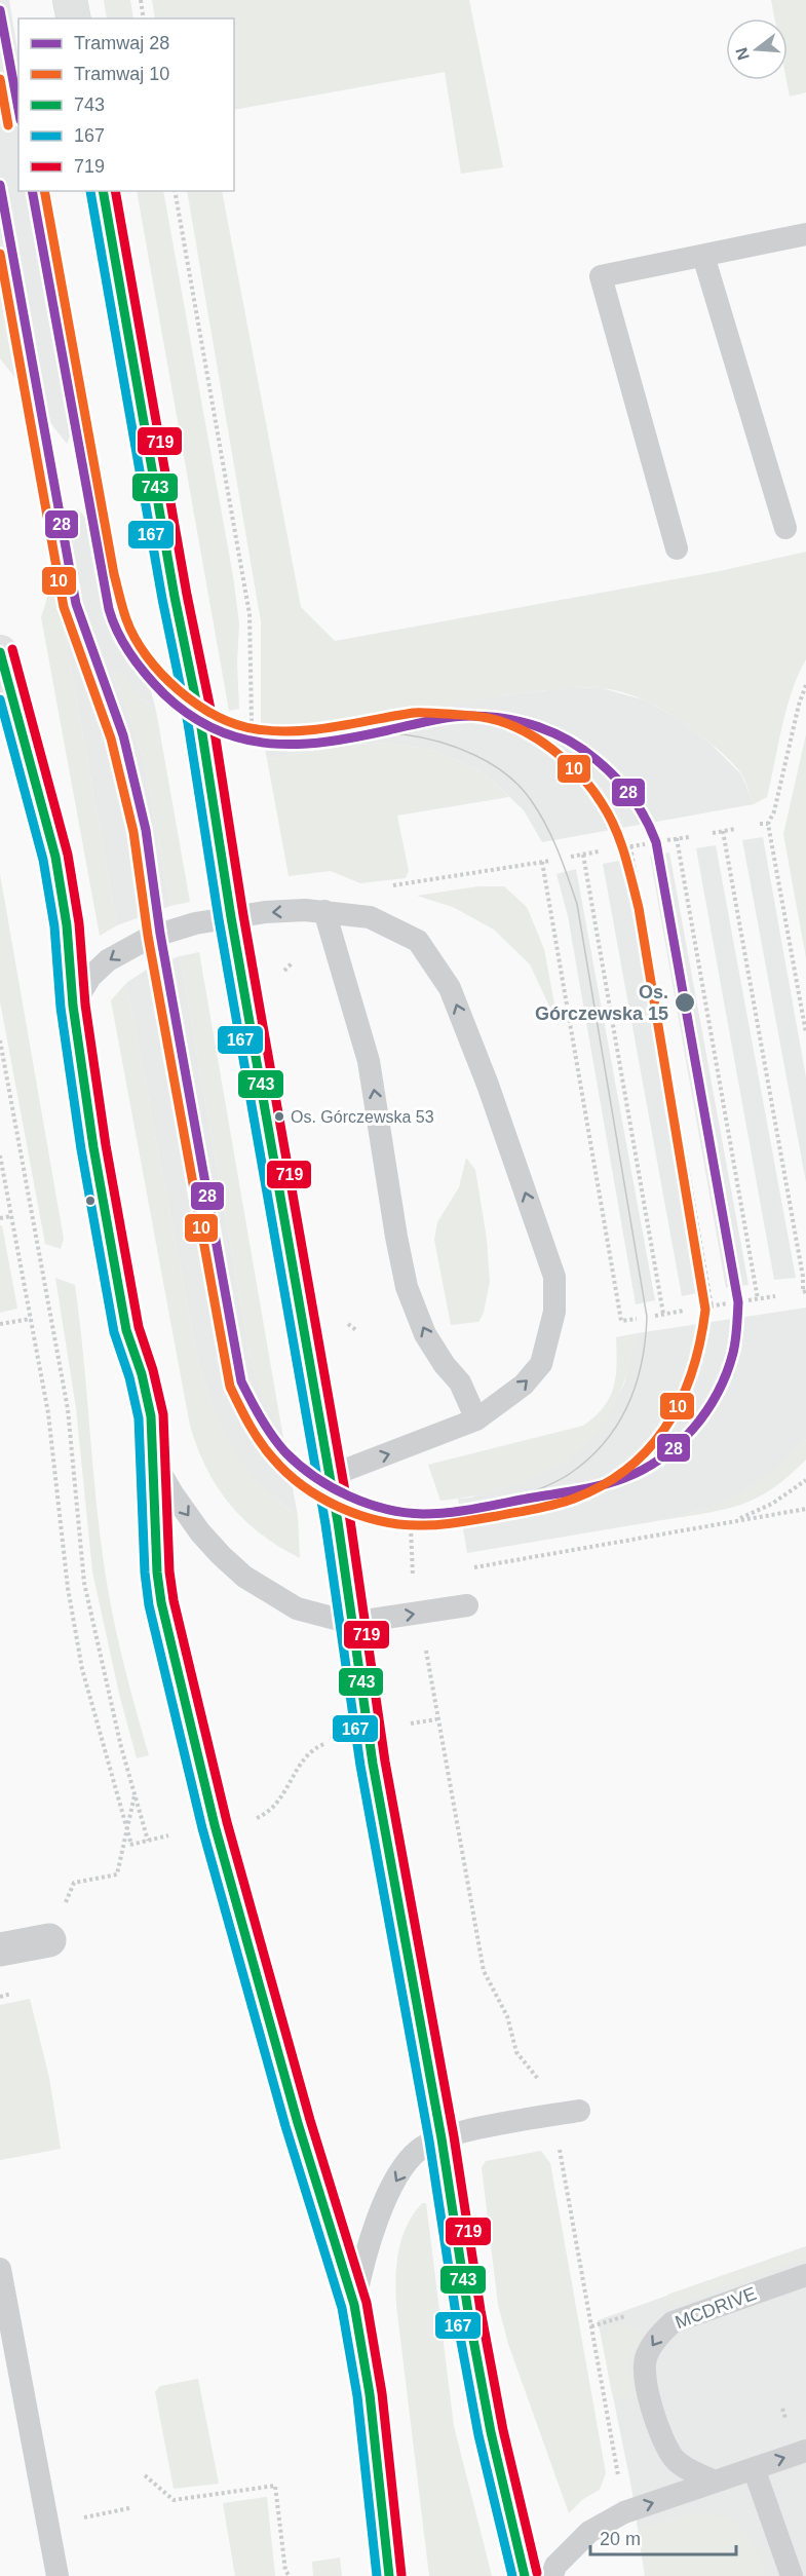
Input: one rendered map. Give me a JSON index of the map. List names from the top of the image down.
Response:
{
  "streets": {
    "lane": ["MCDRIVE"]
  },
  "places": ["Os. Górczewska 15", "Os. Górczewska 53"],
  "lines": [
    "tram line 28",
    "tram line 10",
    "transit line 743",
    "transit line 167",
    "transit line 719"
  ],
  "legend": [
    "Tramwaj 28",
    "Tramwaj 10",
    "743",
    "167",
    "719"
  ],
  "scale_bar": "20 m",
  "north": "left"
}
